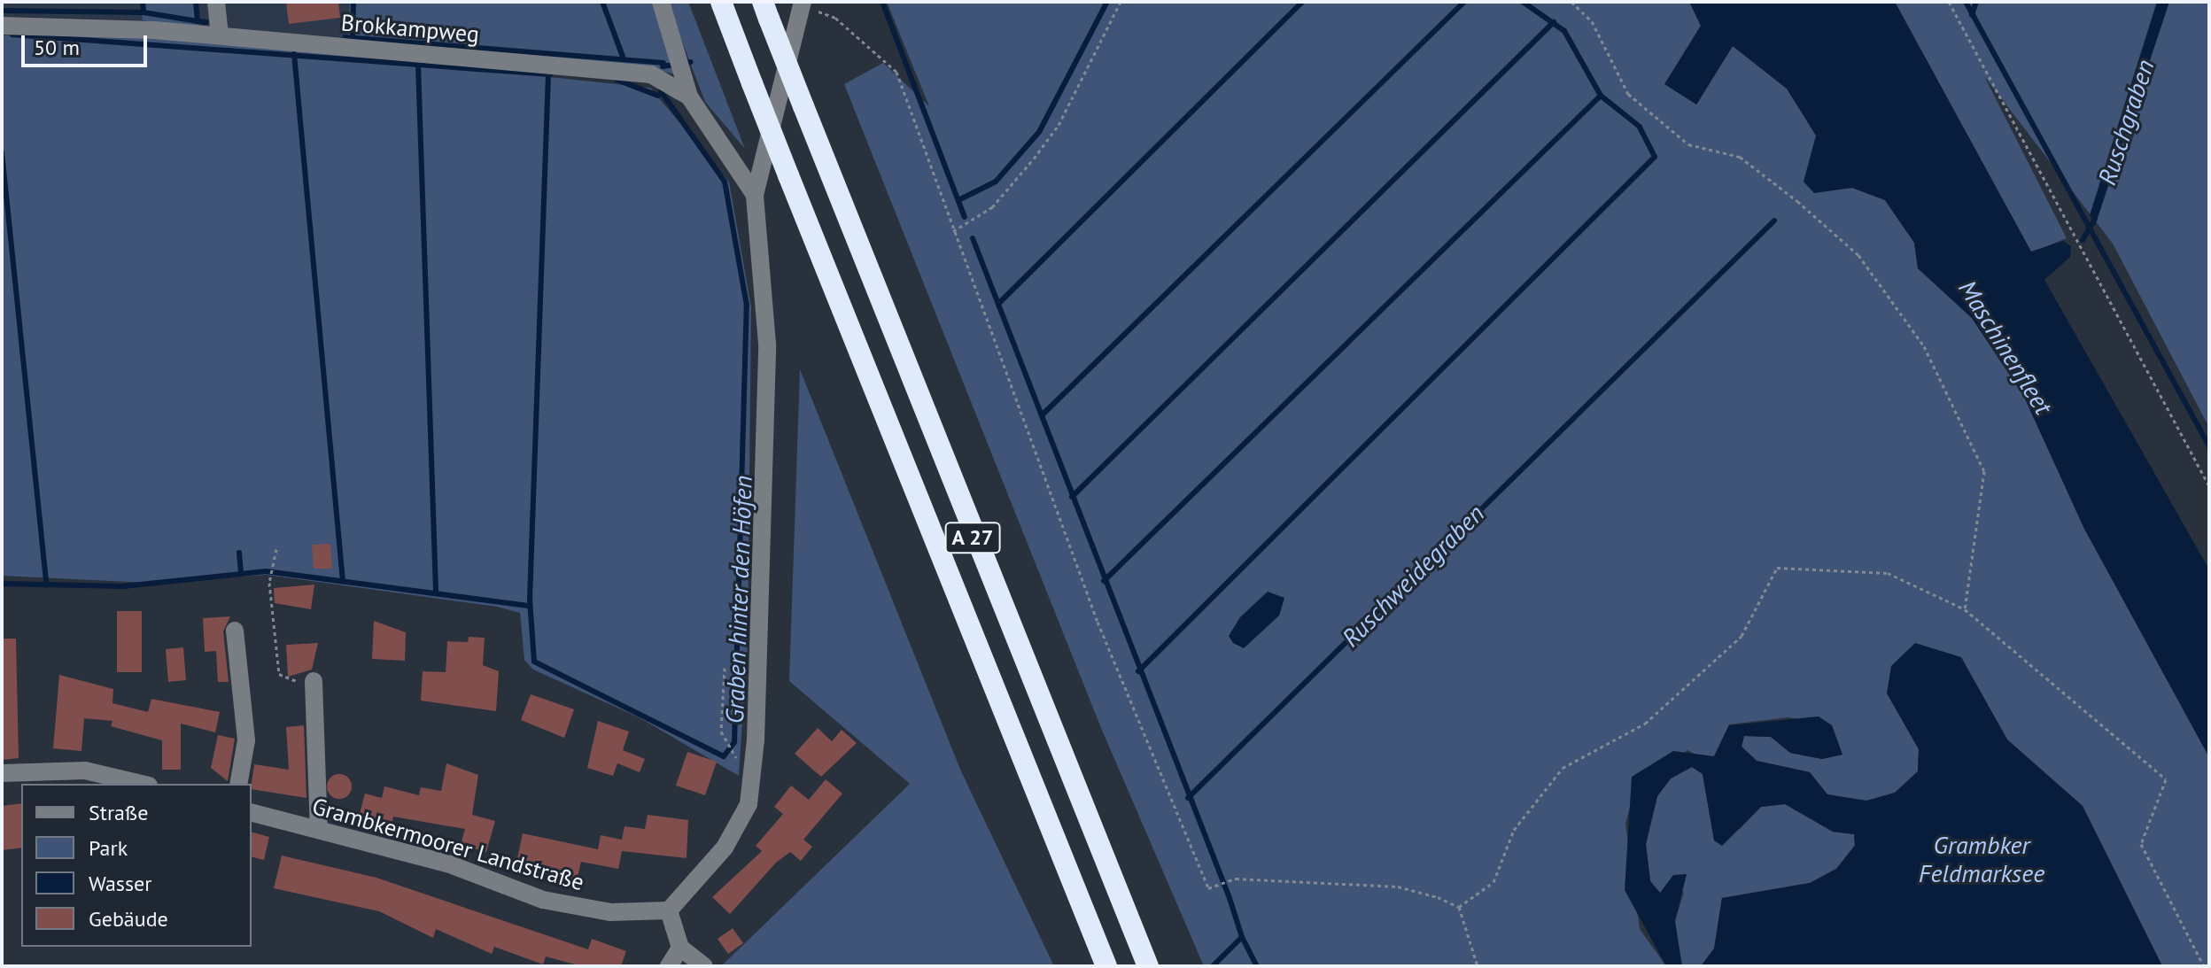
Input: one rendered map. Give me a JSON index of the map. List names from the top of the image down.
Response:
{
  "streets": {
    "highway": ["A 27"],
    "street": ["Brokkampweg", "Grambkermoorer Landstraße"]
  },
  "water": [
    "Ruschgraben",
    "Maschinenfleet",
    "Ruschweidegraben",
    "Graben hinter den Höfen",
    "Grambker Feldmarksee"
  ],
  "legend": [
    "Straße",
    "Park",
    "Wasser",
    "Gebäude"
  ],
  "scale_bar": "50 m"
}
